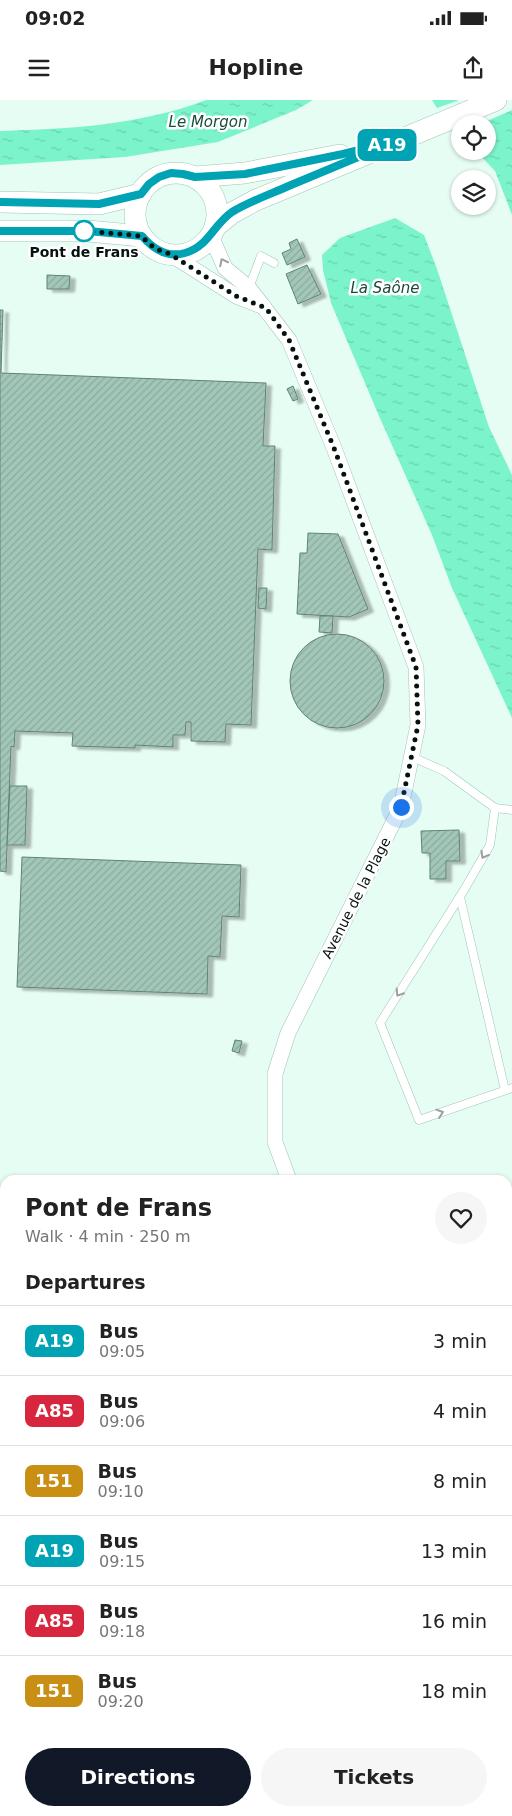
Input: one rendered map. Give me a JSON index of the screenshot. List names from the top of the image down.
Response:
{
  "streets": {
    "street": ["Avenue de la Plage"]
  },
  "water": ["Le Morgon", "La Saône"],
  "places": ["Pont de Frans"],
  "lines": ["bus line A19"],
  "page": {
    "status": "09:02",
    "header": "Hopline",
    "on_map": "A19",
    "heading": [
      ["Pont de Frans", "Walk · 4 min · 250 m"],
      "Departures"
    ],
    "list": [
      {
        "mark": "A19",
        "name": "Bus",
        "note": "09:05",
        "value": "3 min"
      },
      {
        "mark": "A85",
        "name": "Bus",
        "note": "09:06",
        "value": "4 min"
      },
      {
        "mark": "151",
        "name": "Bus",
        "note": "09:10",
        "value": "8 min"
      },
      {
        "mark": "A19",
        "name": "Bus",
        "note": "09:15",
        "value": "13 min"
      },
      {
        "mark": "A85",
        "name": "Bus",
        "note": "09:18",
        "value": "16 min"
      },
      {
        "mark": "151",
        "name": "Bus",
        "note": "09:20",
        "value": "18 min"
      }
    ],
    "buttons": ["Directions", "Tickets"]
  }
}
